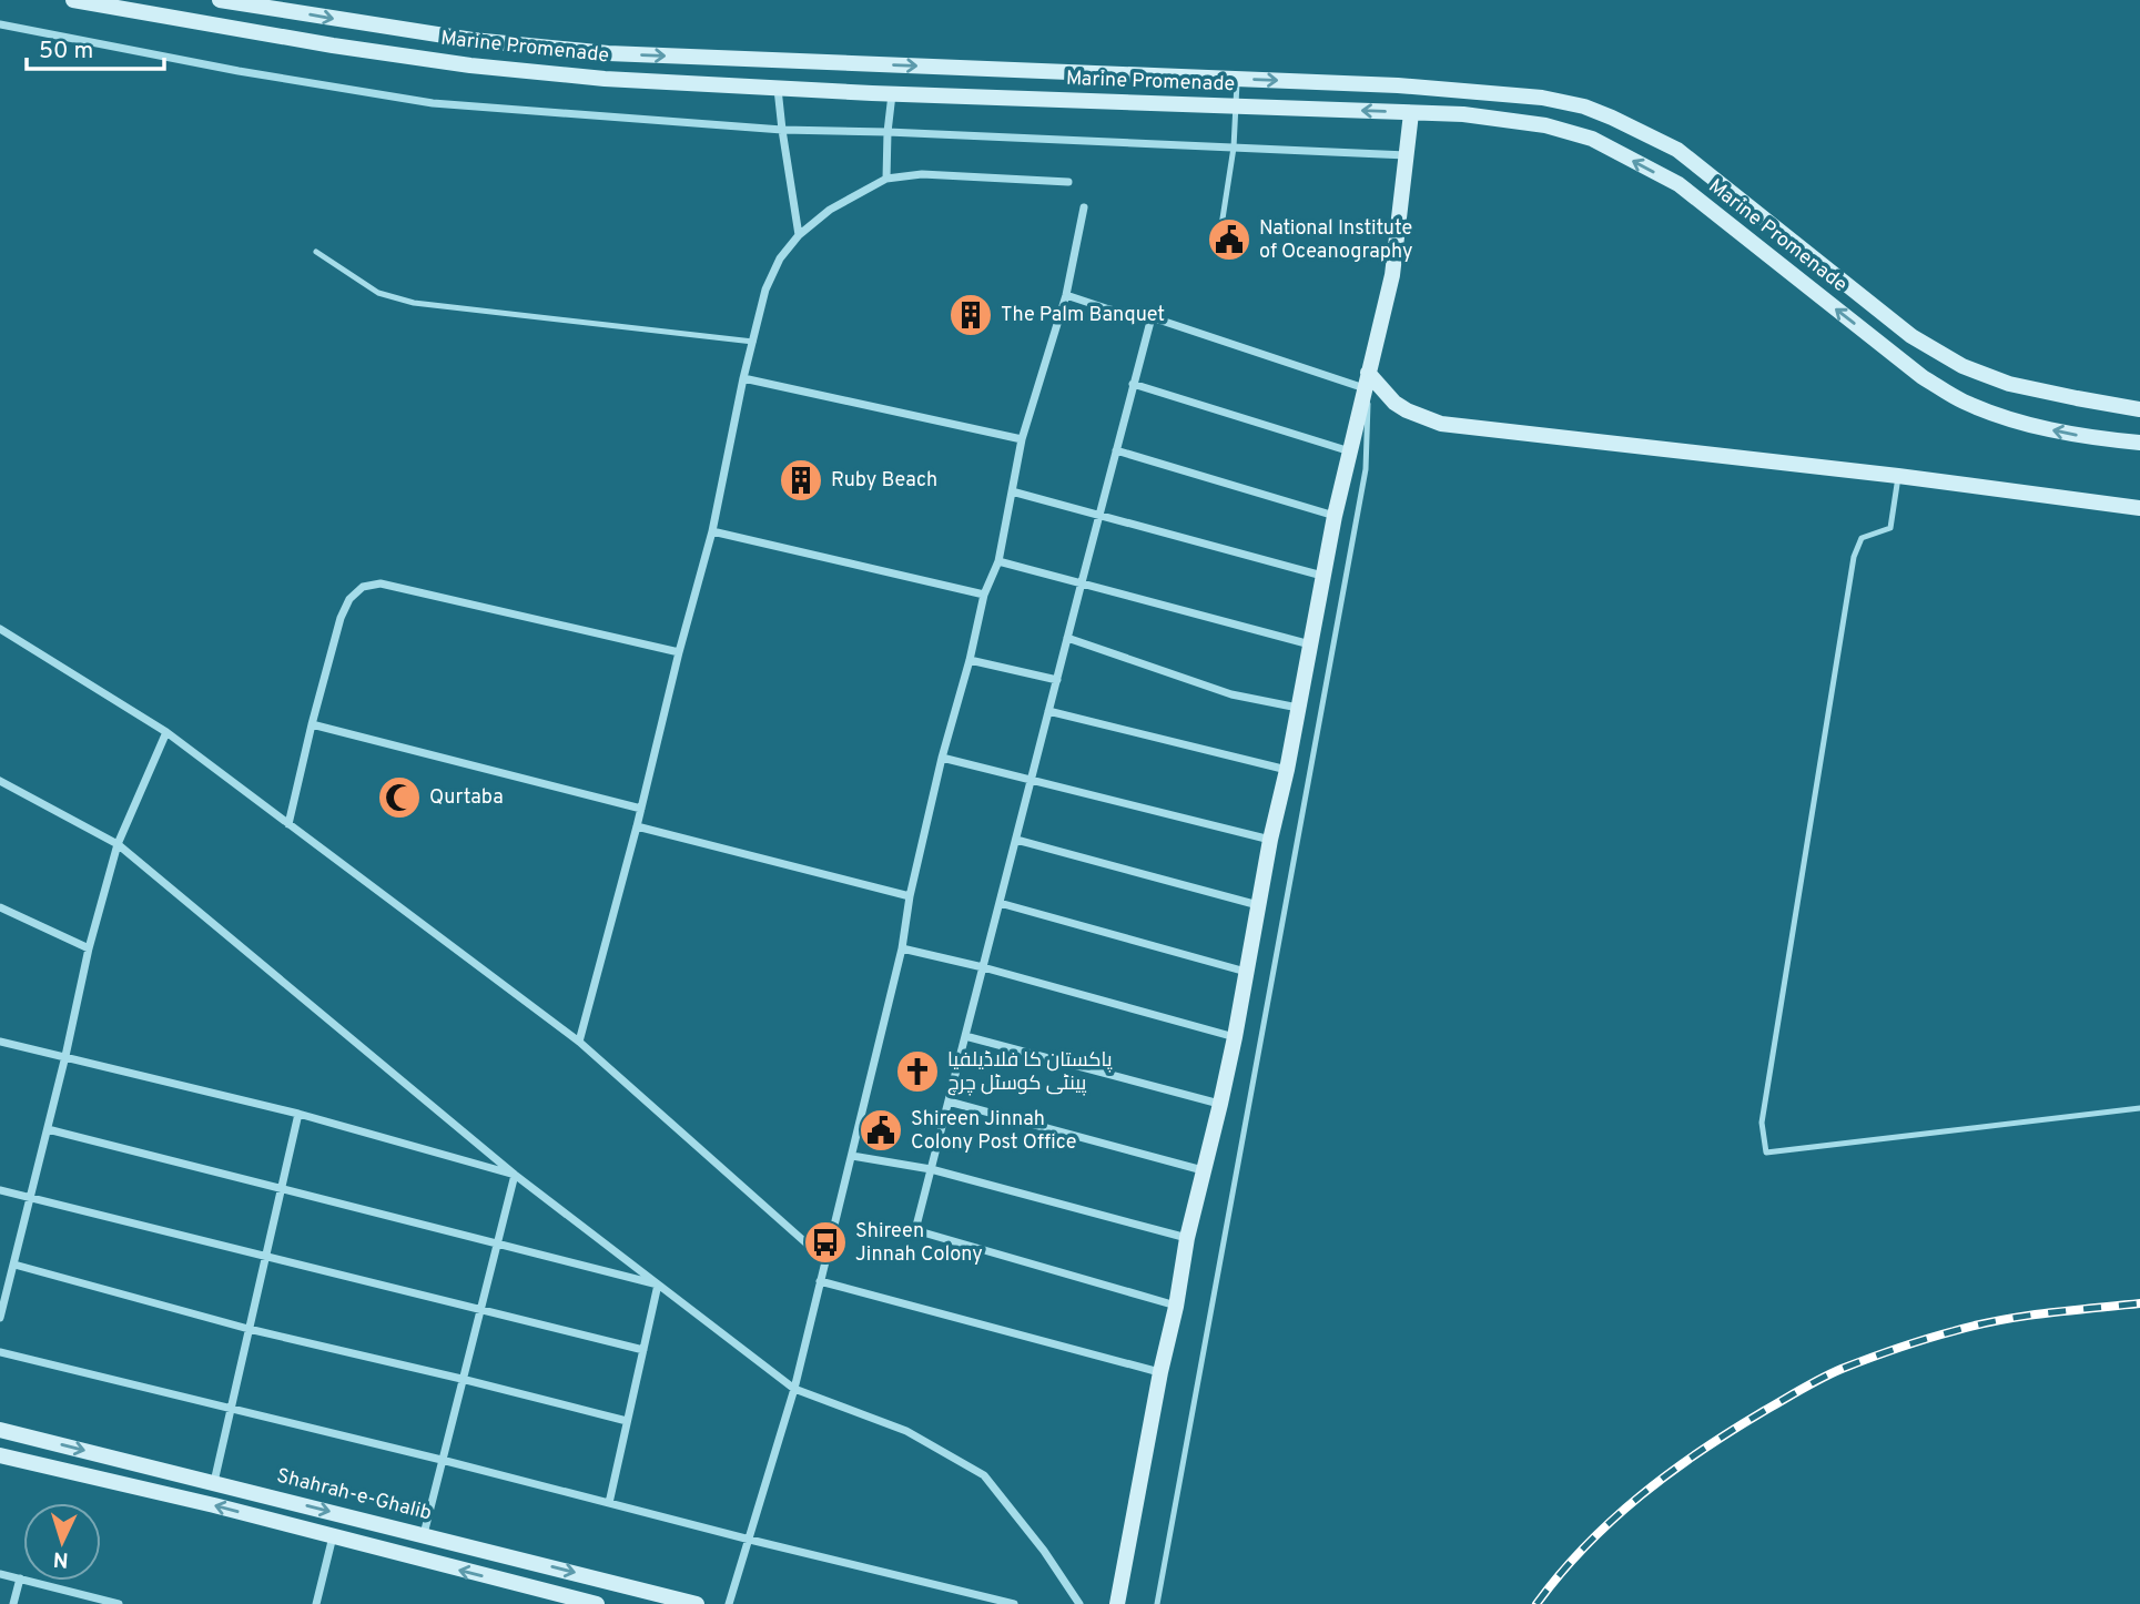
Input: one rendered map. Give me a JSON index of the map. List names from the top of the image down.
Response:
{
  "streets": {
    "main road": ["Marine Promenade", "Shahrah-e-Ghalib"]
  },
  "places": {
    "public building": ["National Institute of Oceanography", "Shireen Jinnah Colony Post Office"],
    "building": ["The Palm Banquet", "Ruby Beach"],
    "mosque": ["Qurtaba"],
    "church": ["پاکستان کا فلاڈیلفیا پینٹی کوسٹل چرچ"],
    "bus stop": ["Shireen Jinnah Colony"]
  },
  "scale_bar": "50 m",
  "north": "bottom"
}
